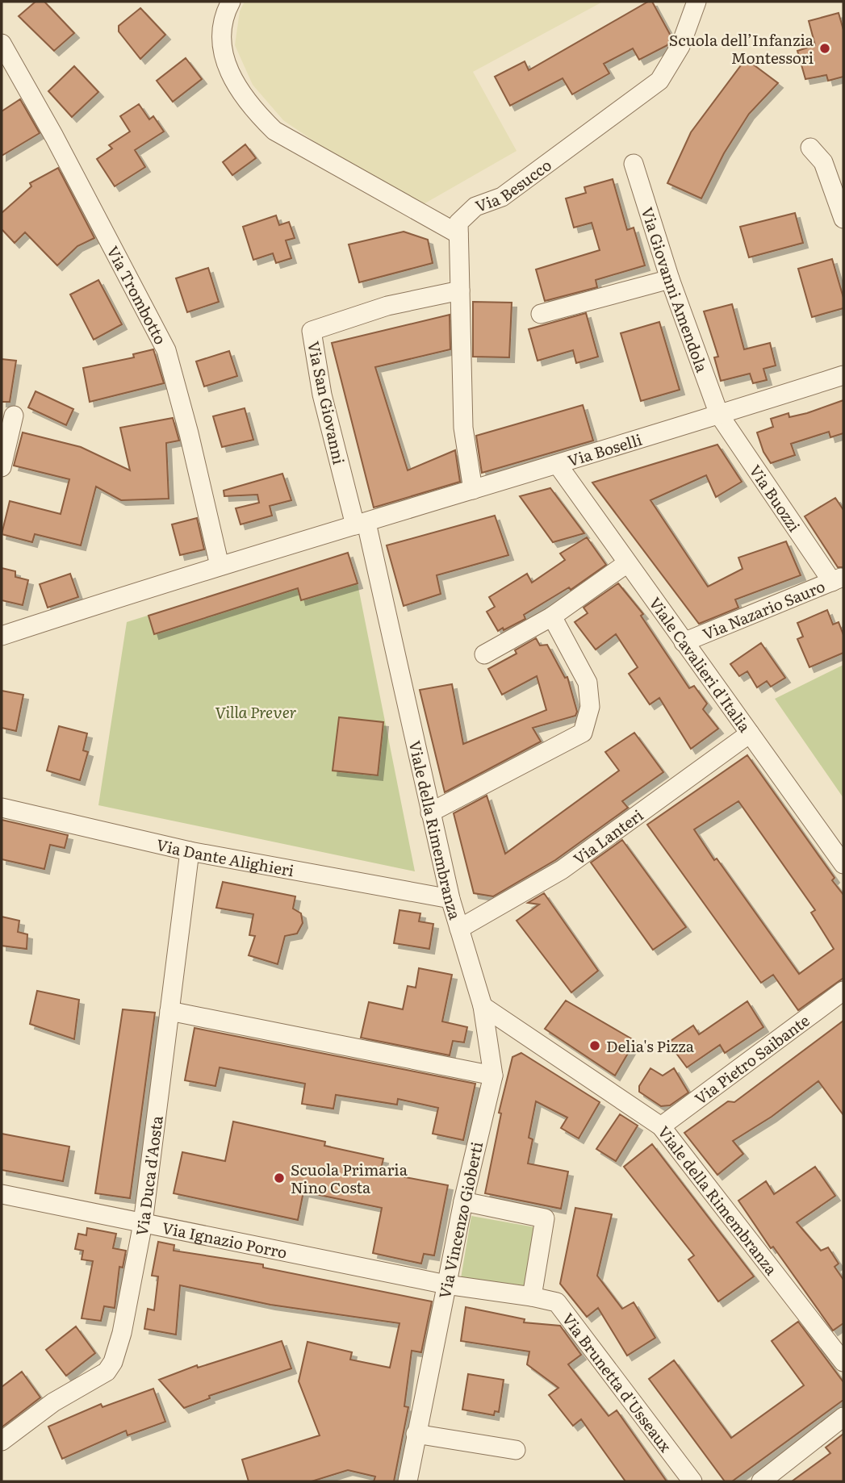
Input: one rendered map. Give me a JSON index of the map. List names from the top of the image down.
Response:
{
  "streets": {
    "street": [
      "Via Besucco",
      "Via Giovanni Amendola",
      "Via Trombotto",
      "Via San Giovanni",
      "Via Boselli",
      "Via Buozzi",
      "Via Nazario Sauro",
      "Viale Cavalieri d'Italia",
      "Viale della Rimembranza",
      "Via Lanteri",
      "Via Dante Alighieri",
      "Via Pietro Saibante",
      "Via Duca d'Aosta",
      "Via Vincenzo Gioberti",
      "Via Ignazio Porro",
      "Via Brunetta d'Usseaux"
    ]
  },
  "crossings": [
    ["Via Besucco", "Via San Giovanni"],
    ["Via Besucco", "Via Boselli"],
    ["Via Giovanni Amendola", "Via Boselli"],
    ["Via Giovanni Amendola", "Via Buozzi"],
    ["Via San Giovanni", "Via Boselli"],
    ["Via San Giovanni", "Viale della Rimembranza"],
    ["Via Boselli", "Via Buozzi"],
    ["Via Boselli", "Viale Cavalieri d'Italia"],
    ["Via Boselli", "Viale della Rimembranza"],
    ["Via Buozzi", "Via Nazario Sauro"],
    ["Via Nazario Sauro", "Viale Cavalieri d'Italia"],
    ["Viale Cavalieri d'Italia", "Via Lanteri"],
    ["Viale della Rimembranza", "Via Lanteri"],
    ["Viale della Rimembranza", "Via Dante Alighieri"],
    ["Viale della Rimembranza", "Via Pietro Saibante"],
    ["Viale della Rimembranza", "Via Vincenzo Gioberti"],
    ["Via Dante Alighieri", "Via Duca d'Aosta"],
    ["Via Duca d'Aosta", "Via Ignazio Porro"],
    ["Via Vincenzo Gioberti", "Via Ignazio Porro"],
    ["Via Ignazio Porro", "Via Brunetta d'Usseaux"]
  ],
  "parks": ["Villa Prever"],
  "places": ["Scuola dell’Infanzia Montessori", "Delia's Pizza", "Scuola Primaria Nino Costa"]
}
